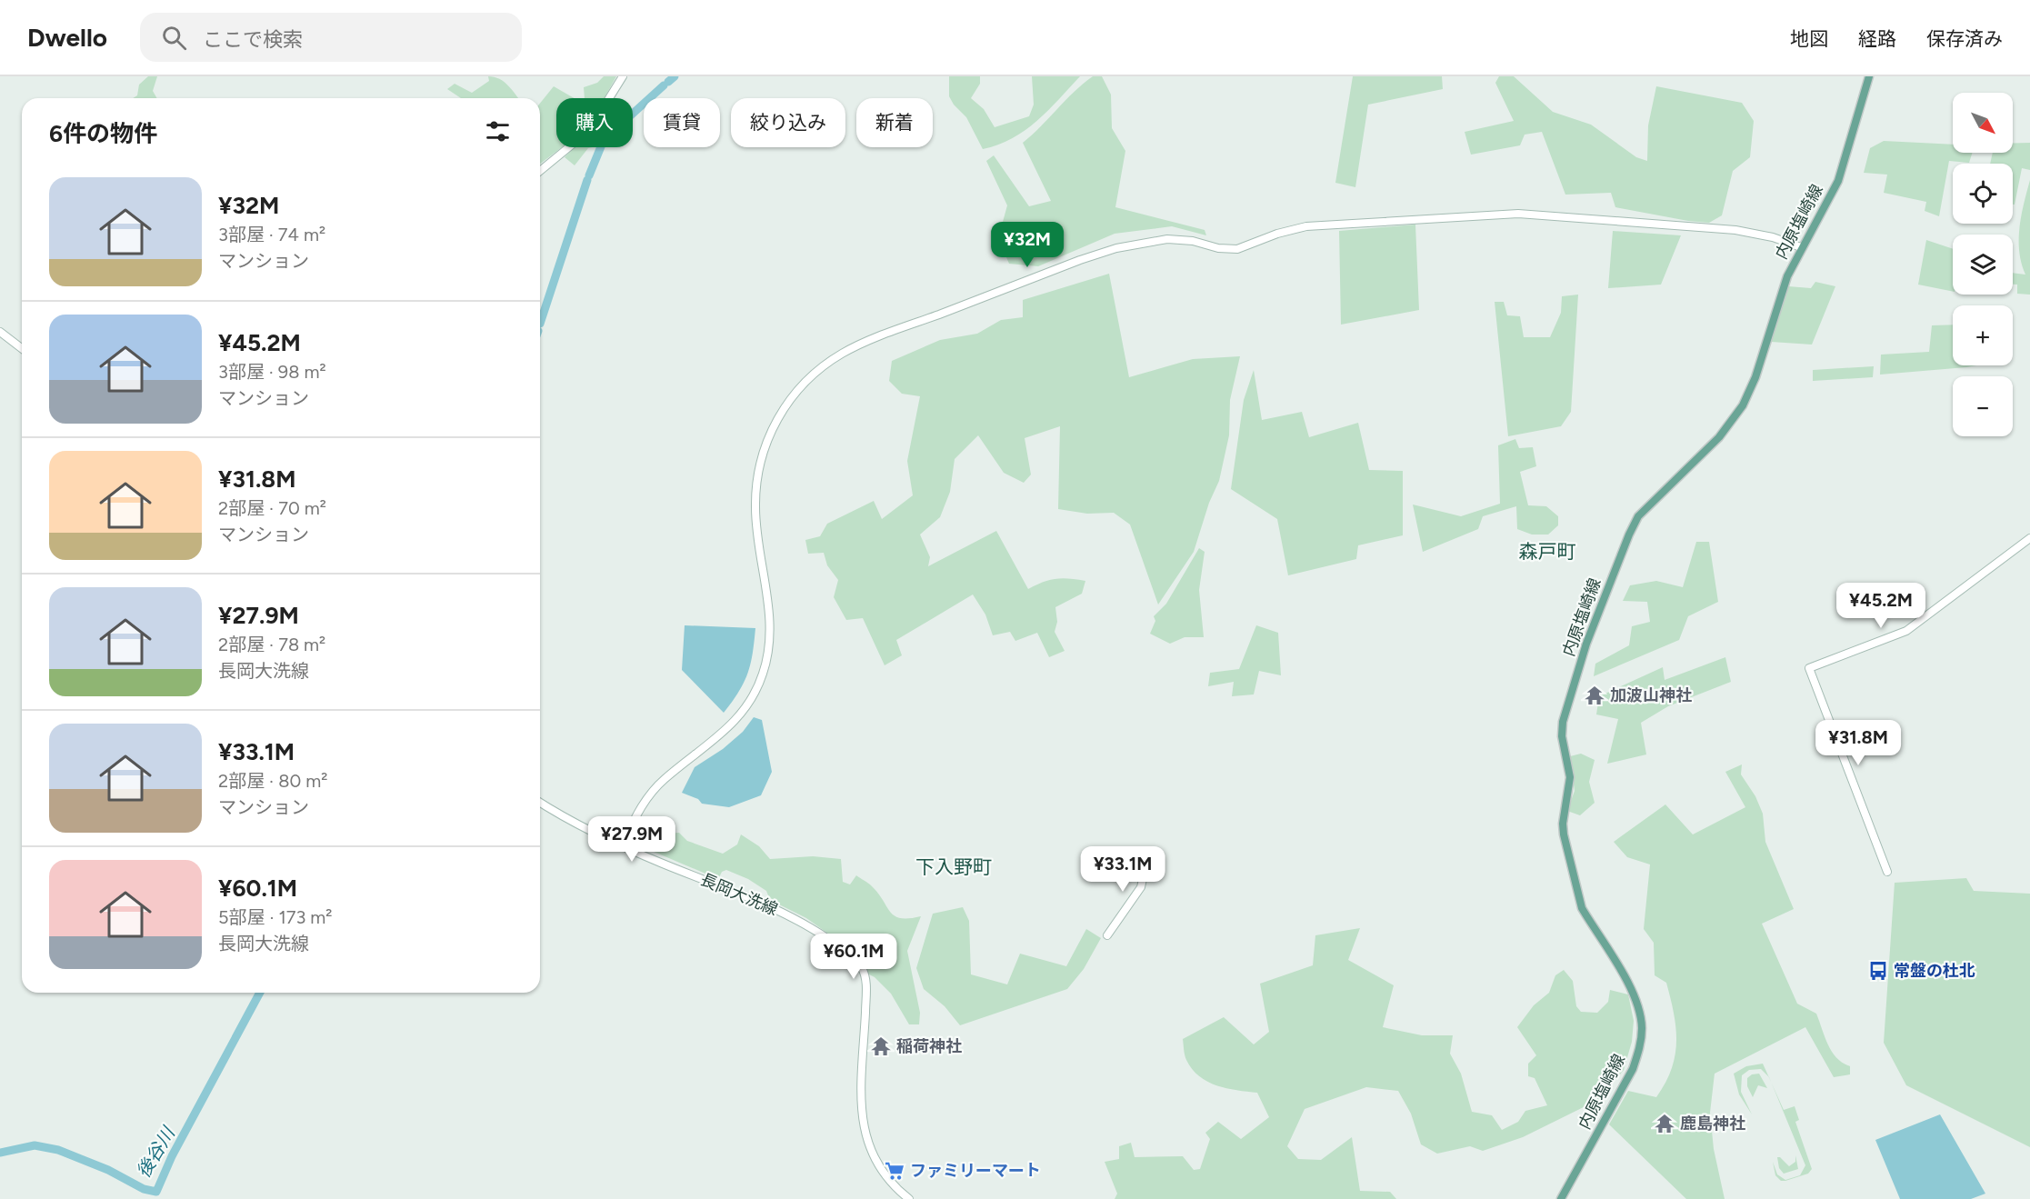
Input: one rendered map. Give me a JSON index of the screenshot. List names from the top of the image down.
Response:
{
  "streets": {
    "main road": ["内原塩崎線"],
    "street": ["長岡大洗線"]
  },
  "districts": ["森戸町", "下入野町"],
  "water": ["後谷川"],
  "places": {
    "temple": ["加波山神社", "稲荷神社", "鹿島神社"],
    "bus stop": ["常盤の杜北"],
    "supermarket": ["ファミリーマート"]
  },
  "north": "bottom right",
  "page": {
    "header": "Dwello",
    "search": "ここで検索",
    "nav": ["地図", "経路", "保存済み"],
    "map_buttons": ["+", "−"],
    "chip": [
      "購入",
      "賃貸",
      "絞り込み",
      "新着"
    ],
    "heading": "6件の物件",
    "list": [
      {
        "name": "¥32M",
        "note": "3部屋 · 74 m² · マンション"
      },
      {
        "name": "¥45.2M",
        "note": "3部屋 · 98 m² · マンション"
      },
      {
        "name": "¥31.8M",
        "note": "2部屋 · 70 m² · マンション"
      },
      {
        "name": "¥27.9M",
        "note": "2部屋 · 78 m² · 長岡大洗線"
      },
      {
        "name": "¥33.1M",
        "note": "2部屋 · 80 m² · マンション"
      },
      {
        "name": "¥60.1M",
        "note": "5部屋 · 173 m² · 長岡大洗線"
      }
    ],
    "price": [
      "¥32M",
      "¥45.2M",
      "¥31.8M",
      "¥27.9M",
      "¥33.1M",
      "¥60.1M"
    ]
  }
}
